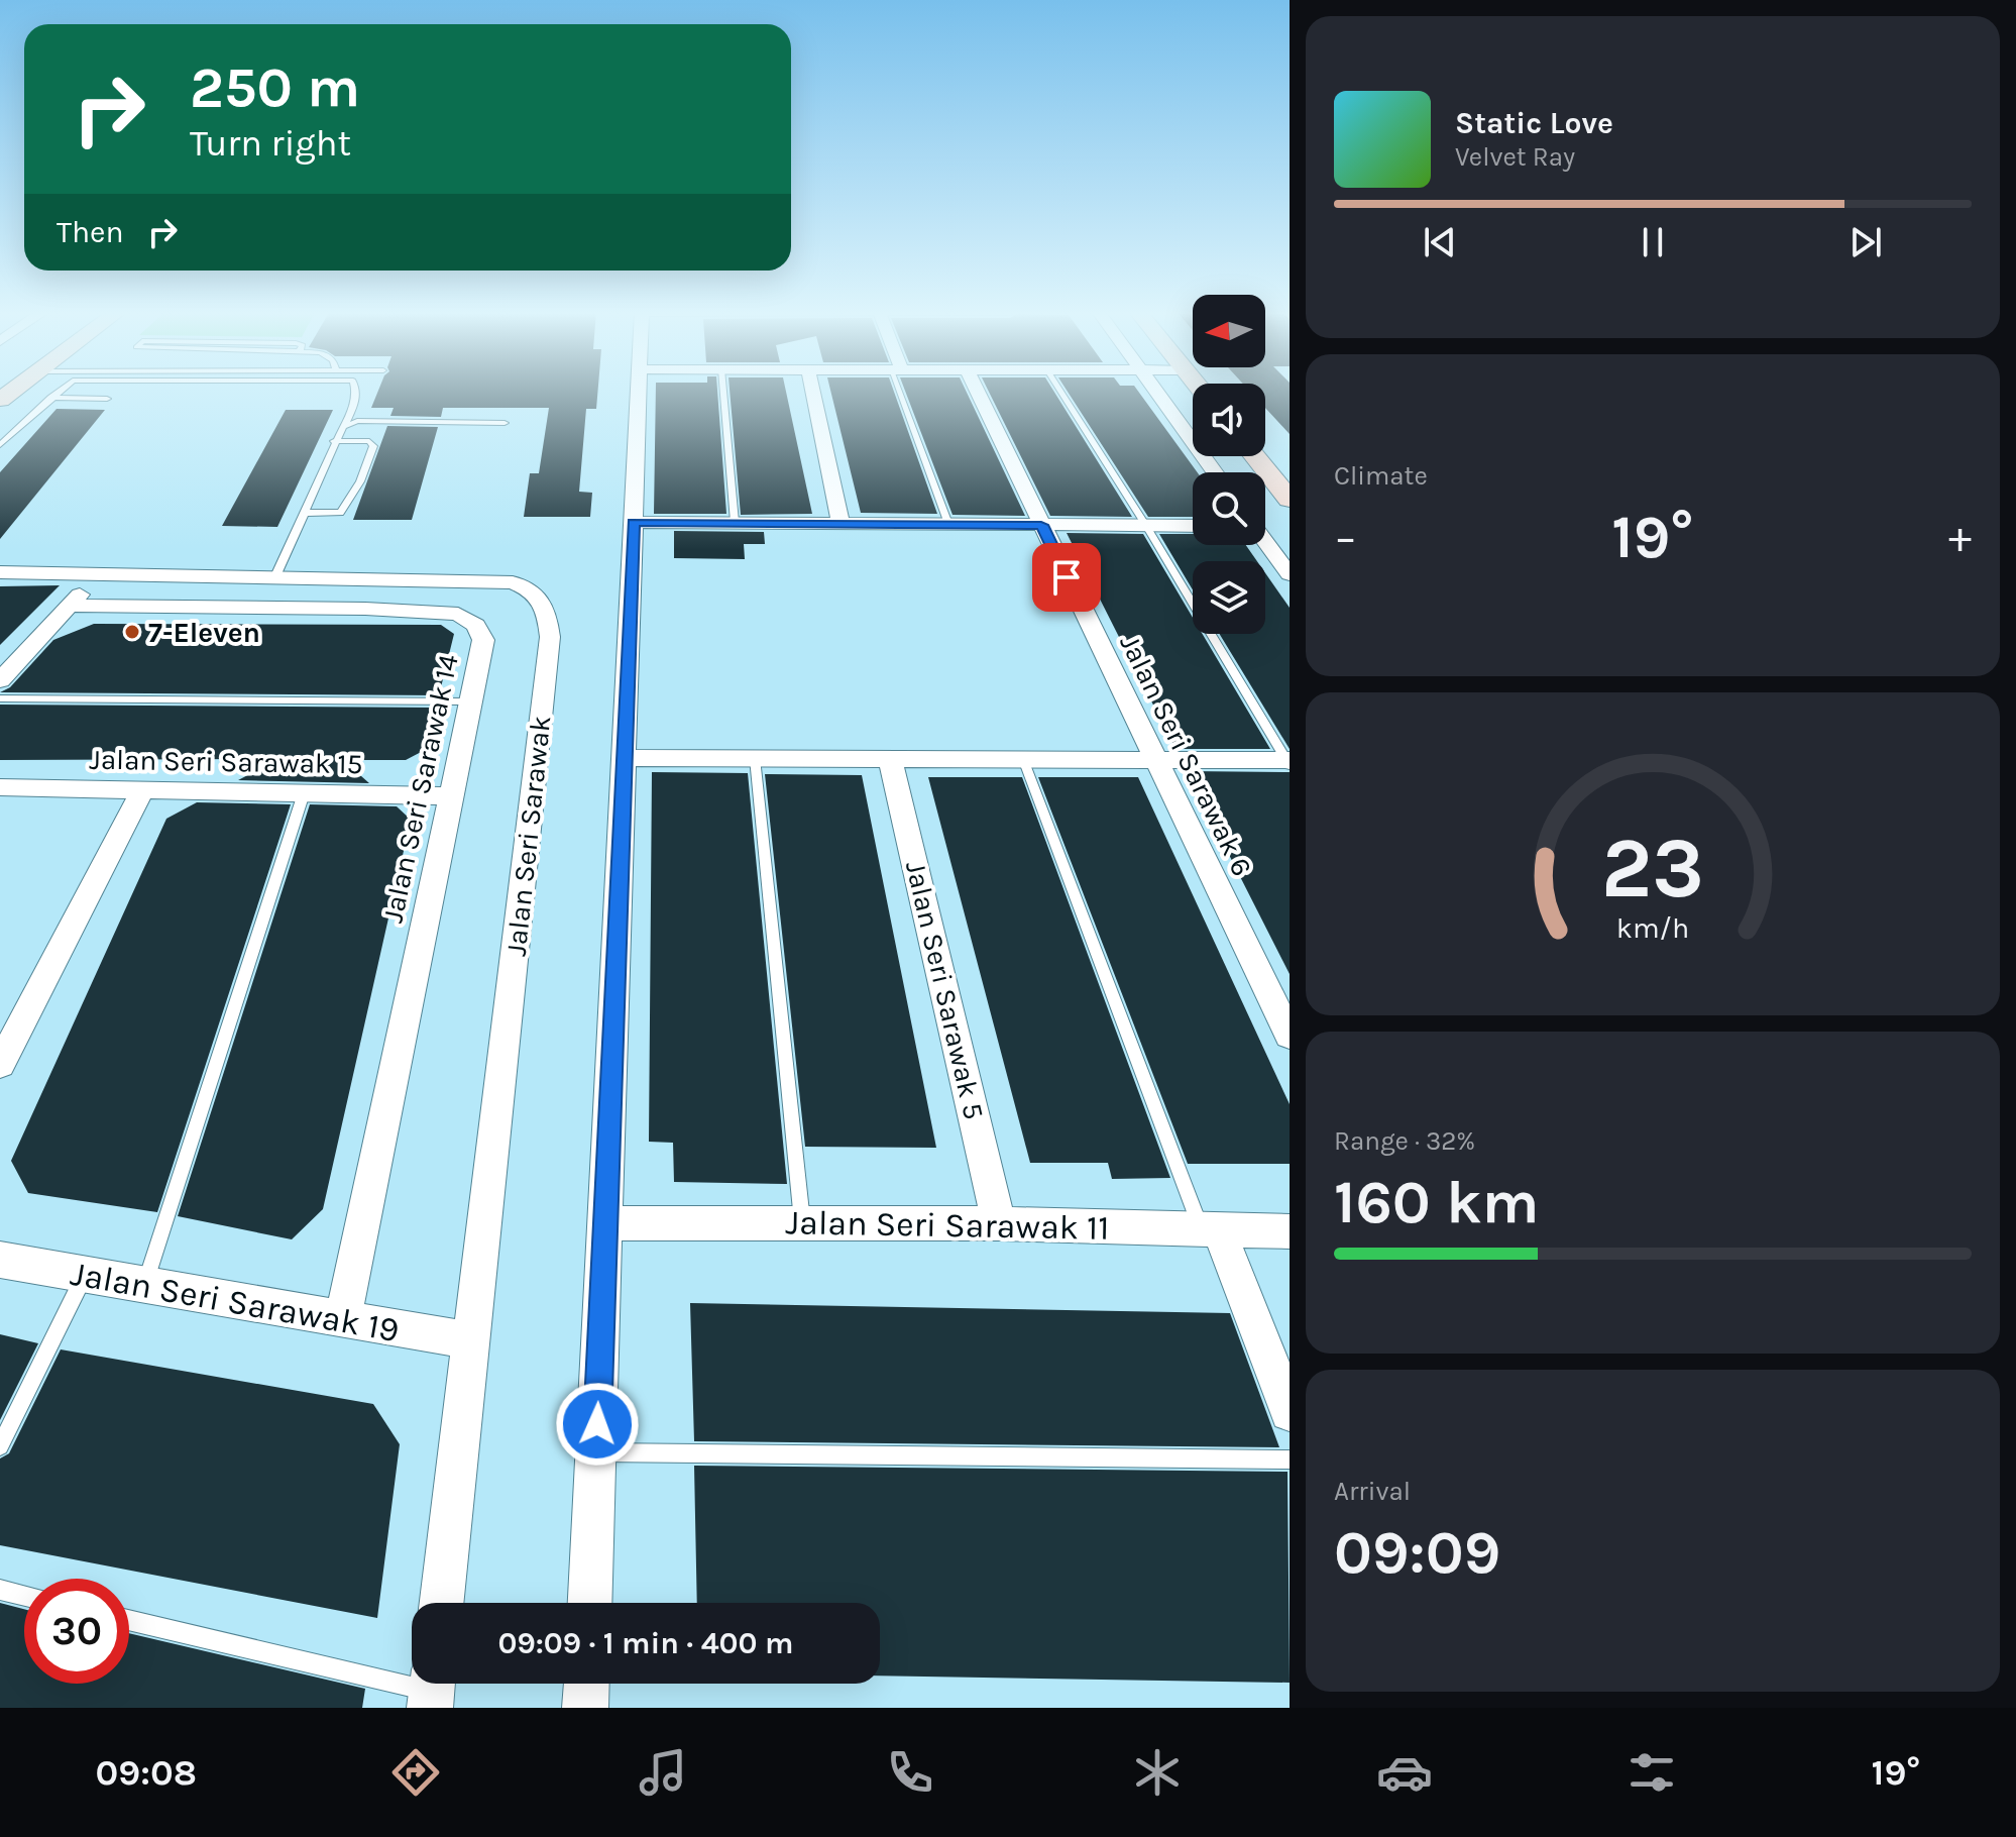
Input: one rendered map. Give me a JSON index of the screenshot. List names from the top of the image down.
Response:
{
  "streets": {
    "street": [
      "Jalan Seri Sarawak 6",
      "Jalan Seri Sarawak 15",
      "Jalan Seri Sarawak 14",
      "Jalan Seri Sarawak",
      "Jalan Seri Sarawak 5",
      "Jalan Seri Sarawak 11",
      "Jalan Seri Sarawak 19"
    ]
  },
  "crossings": [
    ["Jalan Seri Sarawak 15", "Jalan Seri Sarawak 14"],
    ["Jalan Seri Sarawak 14", "Jalan Seri Sarawak 19"],
    ["Jalan Seri Sarawak", "Jalan Seri Sarawak 19"],
    ["Jalan Seri Sarawak 5", "Jalan Seri Sarawak 11"]
  ],
  "places": ["7-Eleven"],
  "north": "left",
  "page": {
    "turn": ["250 m", "Turn right"],
    "song": ["Static Love", "Velvet Ray"],
    "then": "Then",
    "tile": [
      "Climate",
      ["Range · 32%", "160 km"],
      ["Arrival", "09:09"]
    ],
    "heat": ["−", "19°", "+"],
    "limit": "30",
    "trip": "09:09 · 1 min · 400 m",
    "tabs": ["09:08", "19°"],
    "gauge": ["23", "km/h"]
  }
}
